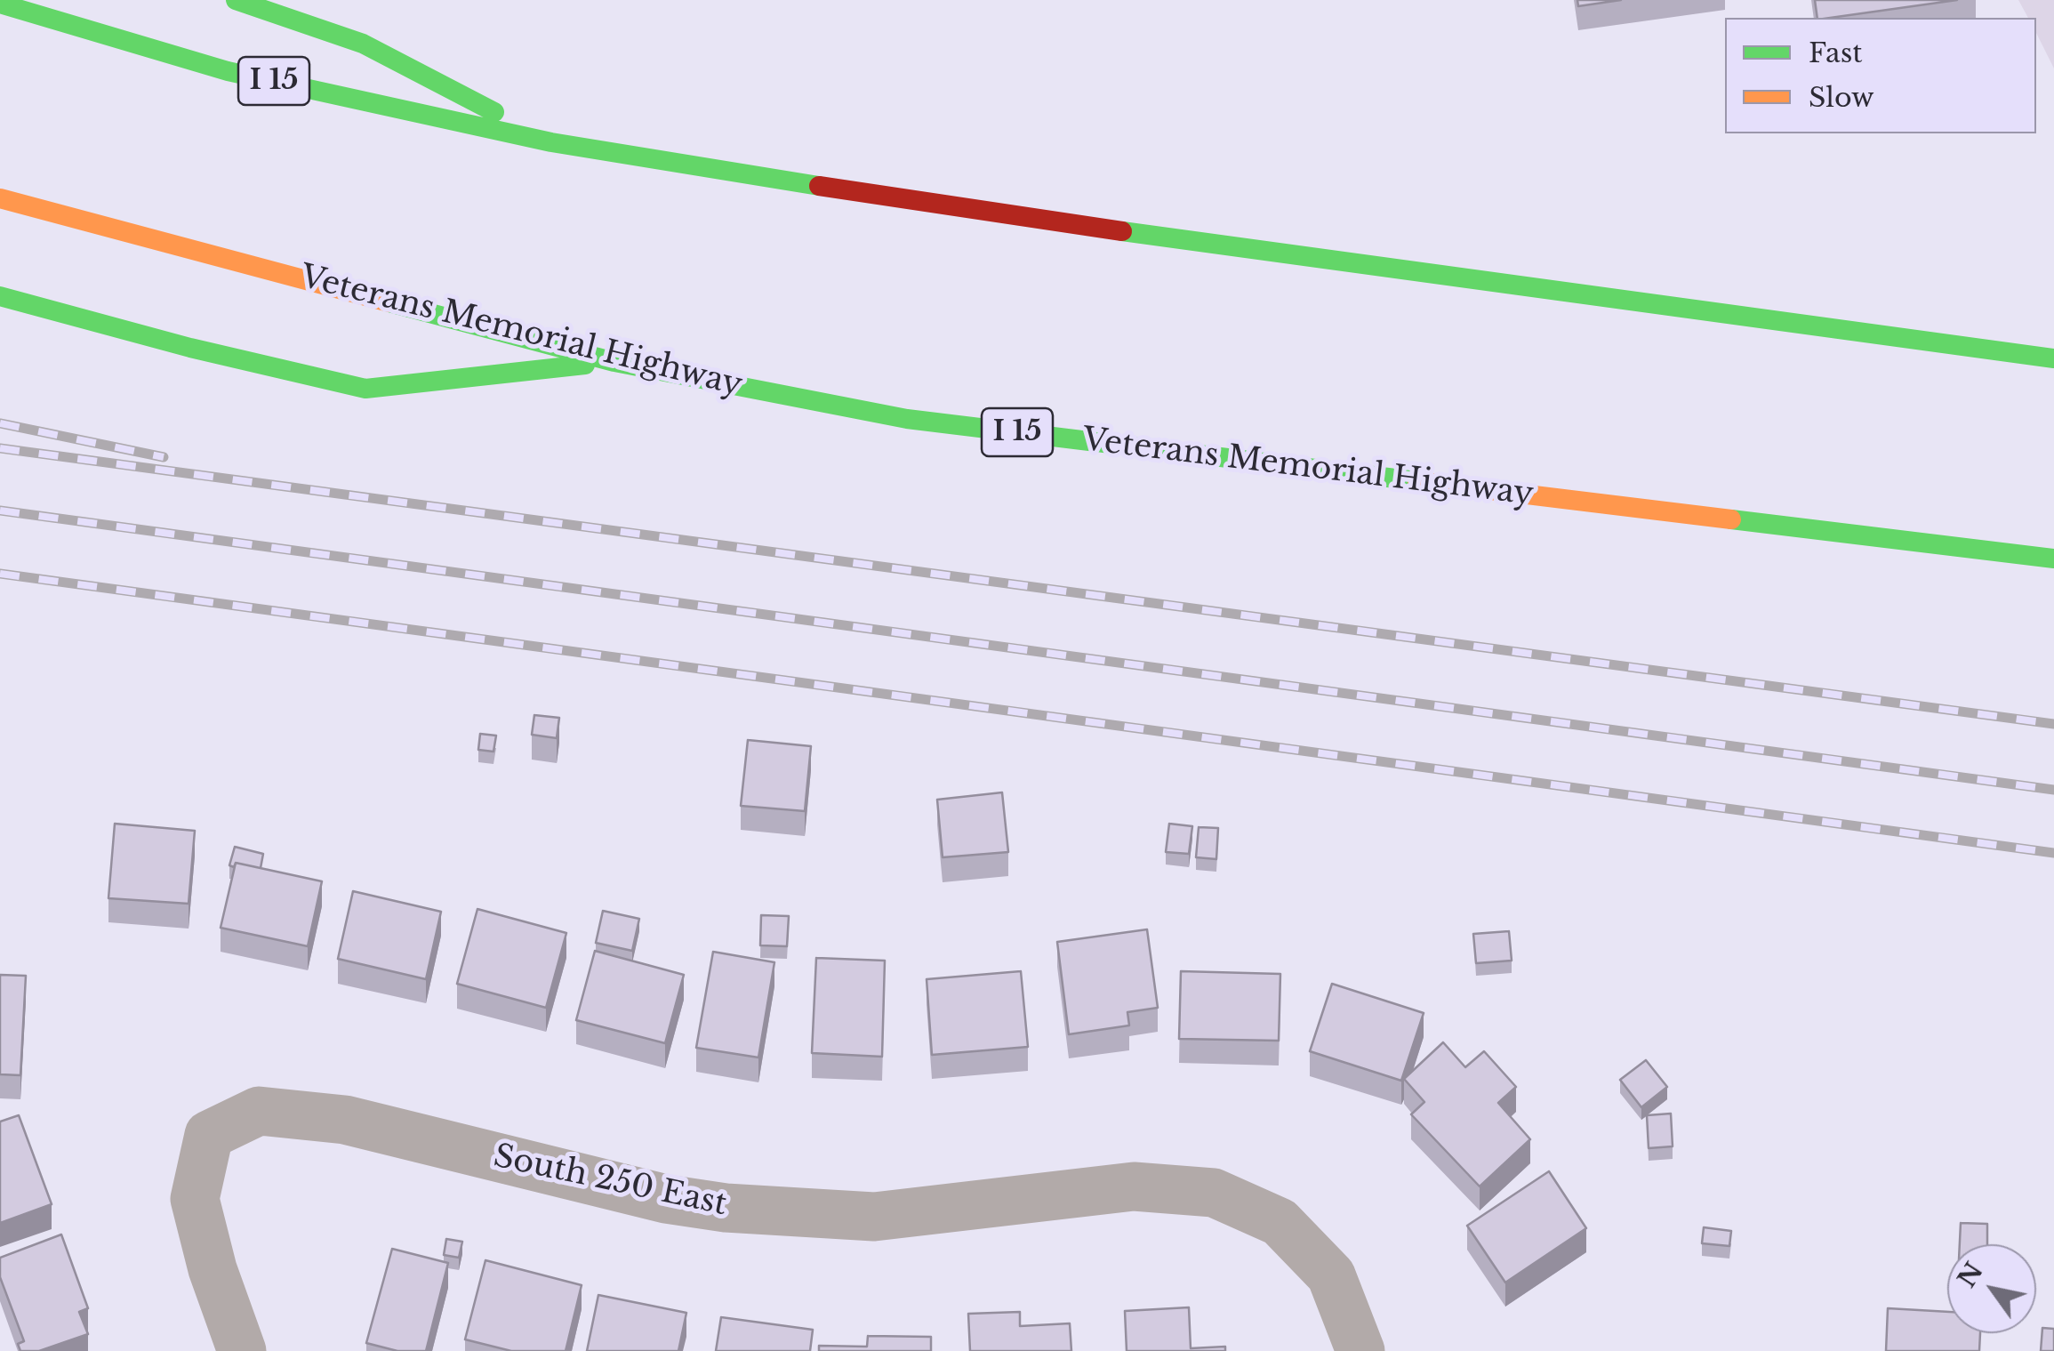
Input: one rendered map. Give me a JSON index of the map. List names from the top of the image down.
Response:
{
  "streets": {
    "highway": ["I 15", "Veterans Memorial Highway"],
    "street": ["South 250 East"]
  },
  "legend": ["Fast", "Slow"],
  "north": "top left"
}
